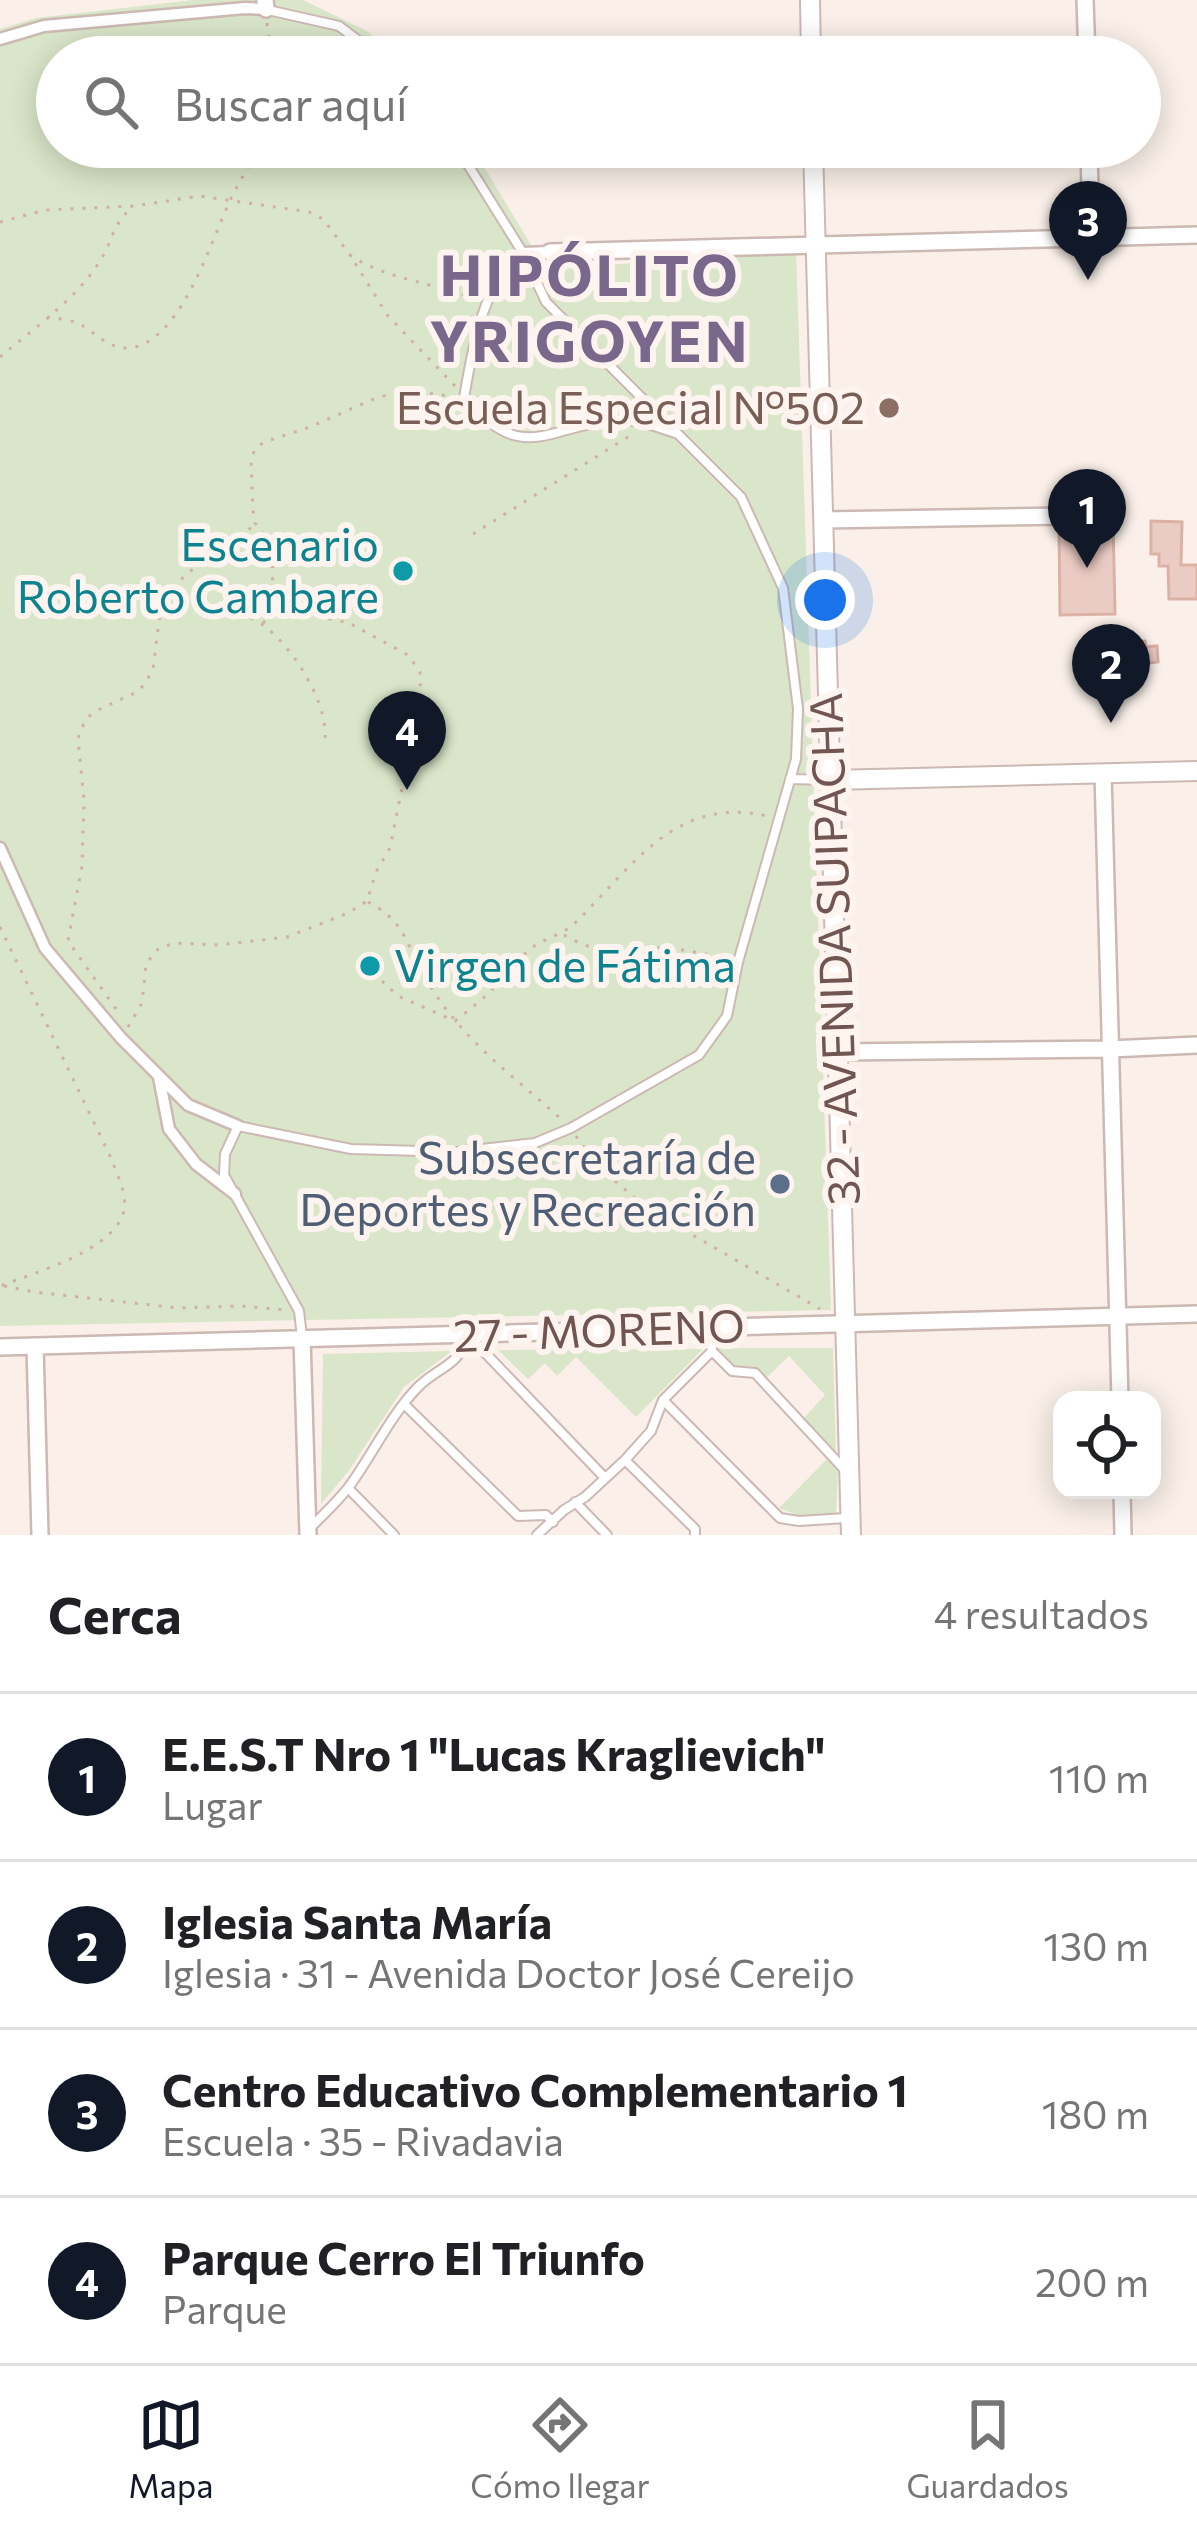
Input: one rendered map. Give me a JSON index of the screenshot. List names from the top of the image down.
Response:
{
  "streets": {
    "street": ["32 - AVENIDA SUIPACHA", "27 - MORENO"]
  },
  "crossings": [
    ["32 - AVENIDA SUIPACHA", "27 - MORENO"]
  ],
  "districts": ["HIPÓLITO YRIGOYEN"],
  "places": [
    "Escuela Especial Nº502",
    "Escenario Roberto Cambare",
    "Virgen de Fátima",
    "Subsecretaría de Deportes y Recreación"
  ],
  "page": {
    "search": "Buscar aquí",
    "pins": [
      "3",
      "1",
      "2",
      "4"
    ],
    "heading": ["Cerca", "4 resultados"],
    "list": [
      {
        "mark": "1",
        "name": "E.E.S.T Nro 1 \"Lucas Kraglievich\"",
        "note": "Lugar",
        "value": "110 m"
      },
      {
        "mark": "2",
        "name": "Iglesia Santa María",
        "note": "Iglesia · 31 - Avenida Doctor José Cereijo",
        "value": "130 m"
      },
      {
        "mark": "3",
        "name": "Centro Educativo Complementario 1",
        "note": "Escuela · 35 - Rivadavia",
        "value": "180 m"
      },
      {
        "mark": "4",
        "name": "Parque Cerro El Triunfo",
        "note": "Parque",
        "value": "200 m"
      }
    ],
    "nav": ["Mapa", "Cómo llegar", "Guardados"]
  }
}
